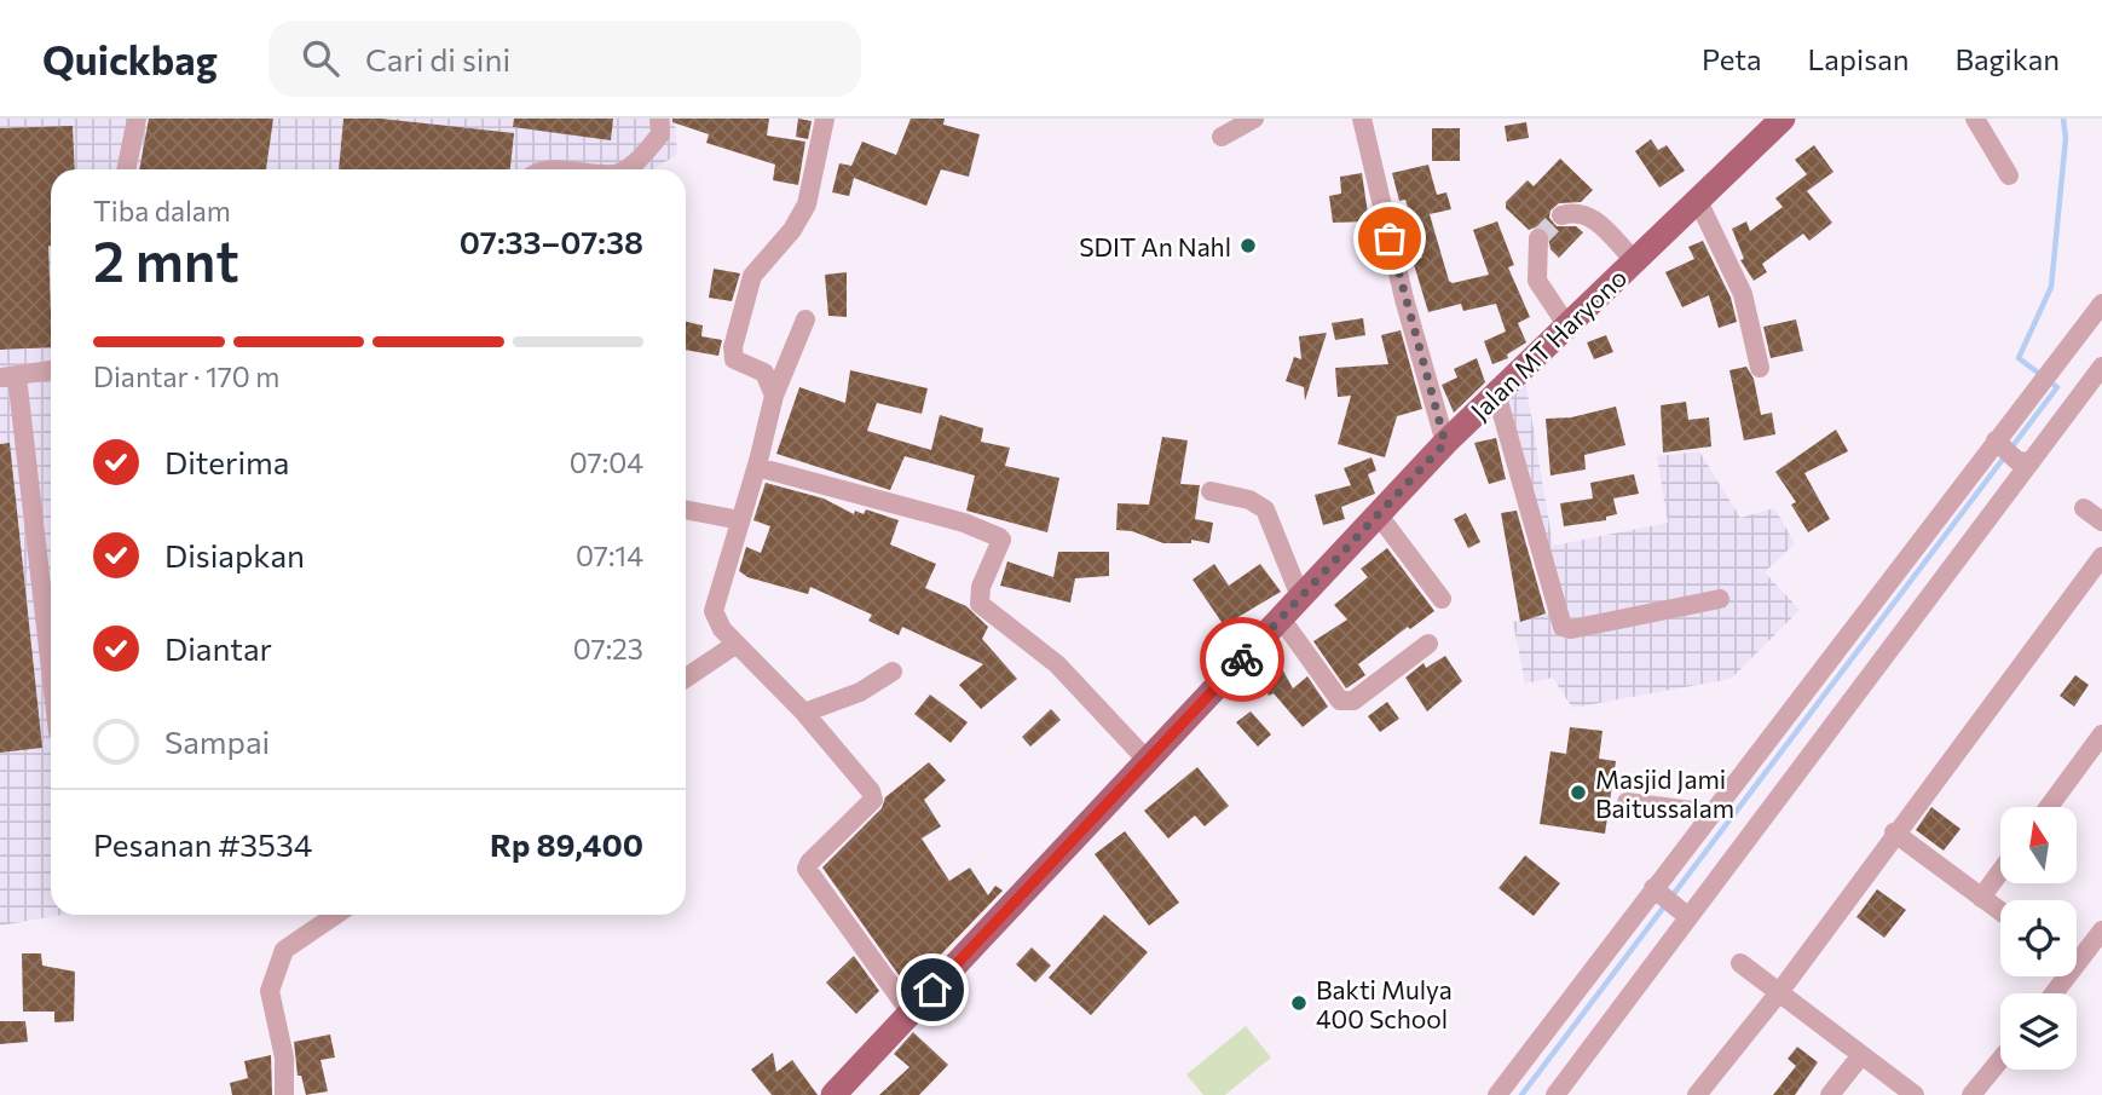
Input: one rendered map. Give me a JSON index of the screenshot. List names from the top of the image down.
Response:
{
  "streets": {
    "main road": ["Jalan MT Haryono"]
  },
  "places": ["SDIT An Nahl", "Masjid Jami Baitussalam", "Bakti Mulya 400 School"],
  "north": "top",
  "page": {
    "header": "Quickbag",
    "search": "Cari di sini",
    "nav": ["Peta", "Lapisan", "Bagikan"],
    "heading": ["2 mnt", "Tiba dalam", "07:33–07:38"],
    "panel": ["Pesanan #3534", "Rp 89,400"],
    "bar": "Diantar · 170 m",
    "list": [
      ["Diterima", "07:04"],
      ["Disiapkan", "07:14"],
      ["Diantar", "07:23"],
      "Sampai"
    ]
  }
}
